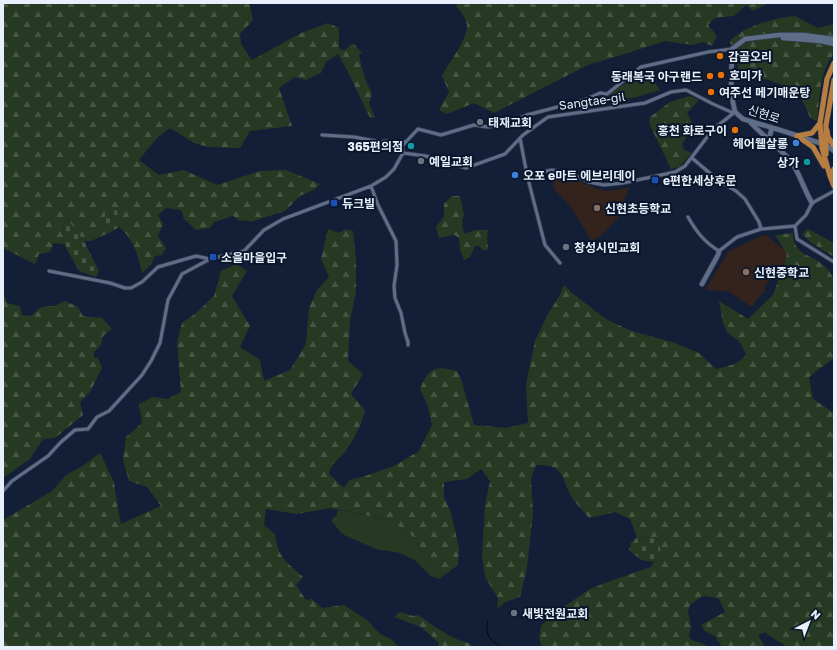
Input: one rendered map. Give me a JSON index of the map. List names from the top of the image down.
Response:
{
  "streets": {
    "main road": ["신현로"],
    "street": ["Sangtae-gil"]
  },
  "crossings": [
    ["Sangtae-gil", "신현로"]
  ],
  "places": {
    "other": [
      "감골오리",
      "호미가",
      "동래복국 아구랜드",
      "여주선 메기매운탕",
      "태재교회",
      "홍천 화로구이",
      "헤어웰살롱",
      "365편의점",
      "예일교회",
      "상가",
      "오포 e마트 에브리데이",
      "신현초등학교",
      "창성시민교회",
      "신현중학교",
      "새빛전원교회"
    ],
    "transit": ["e편한세상후문", "듀크빌", "소을마을입구"]
  },
  "north": "top right"
}
